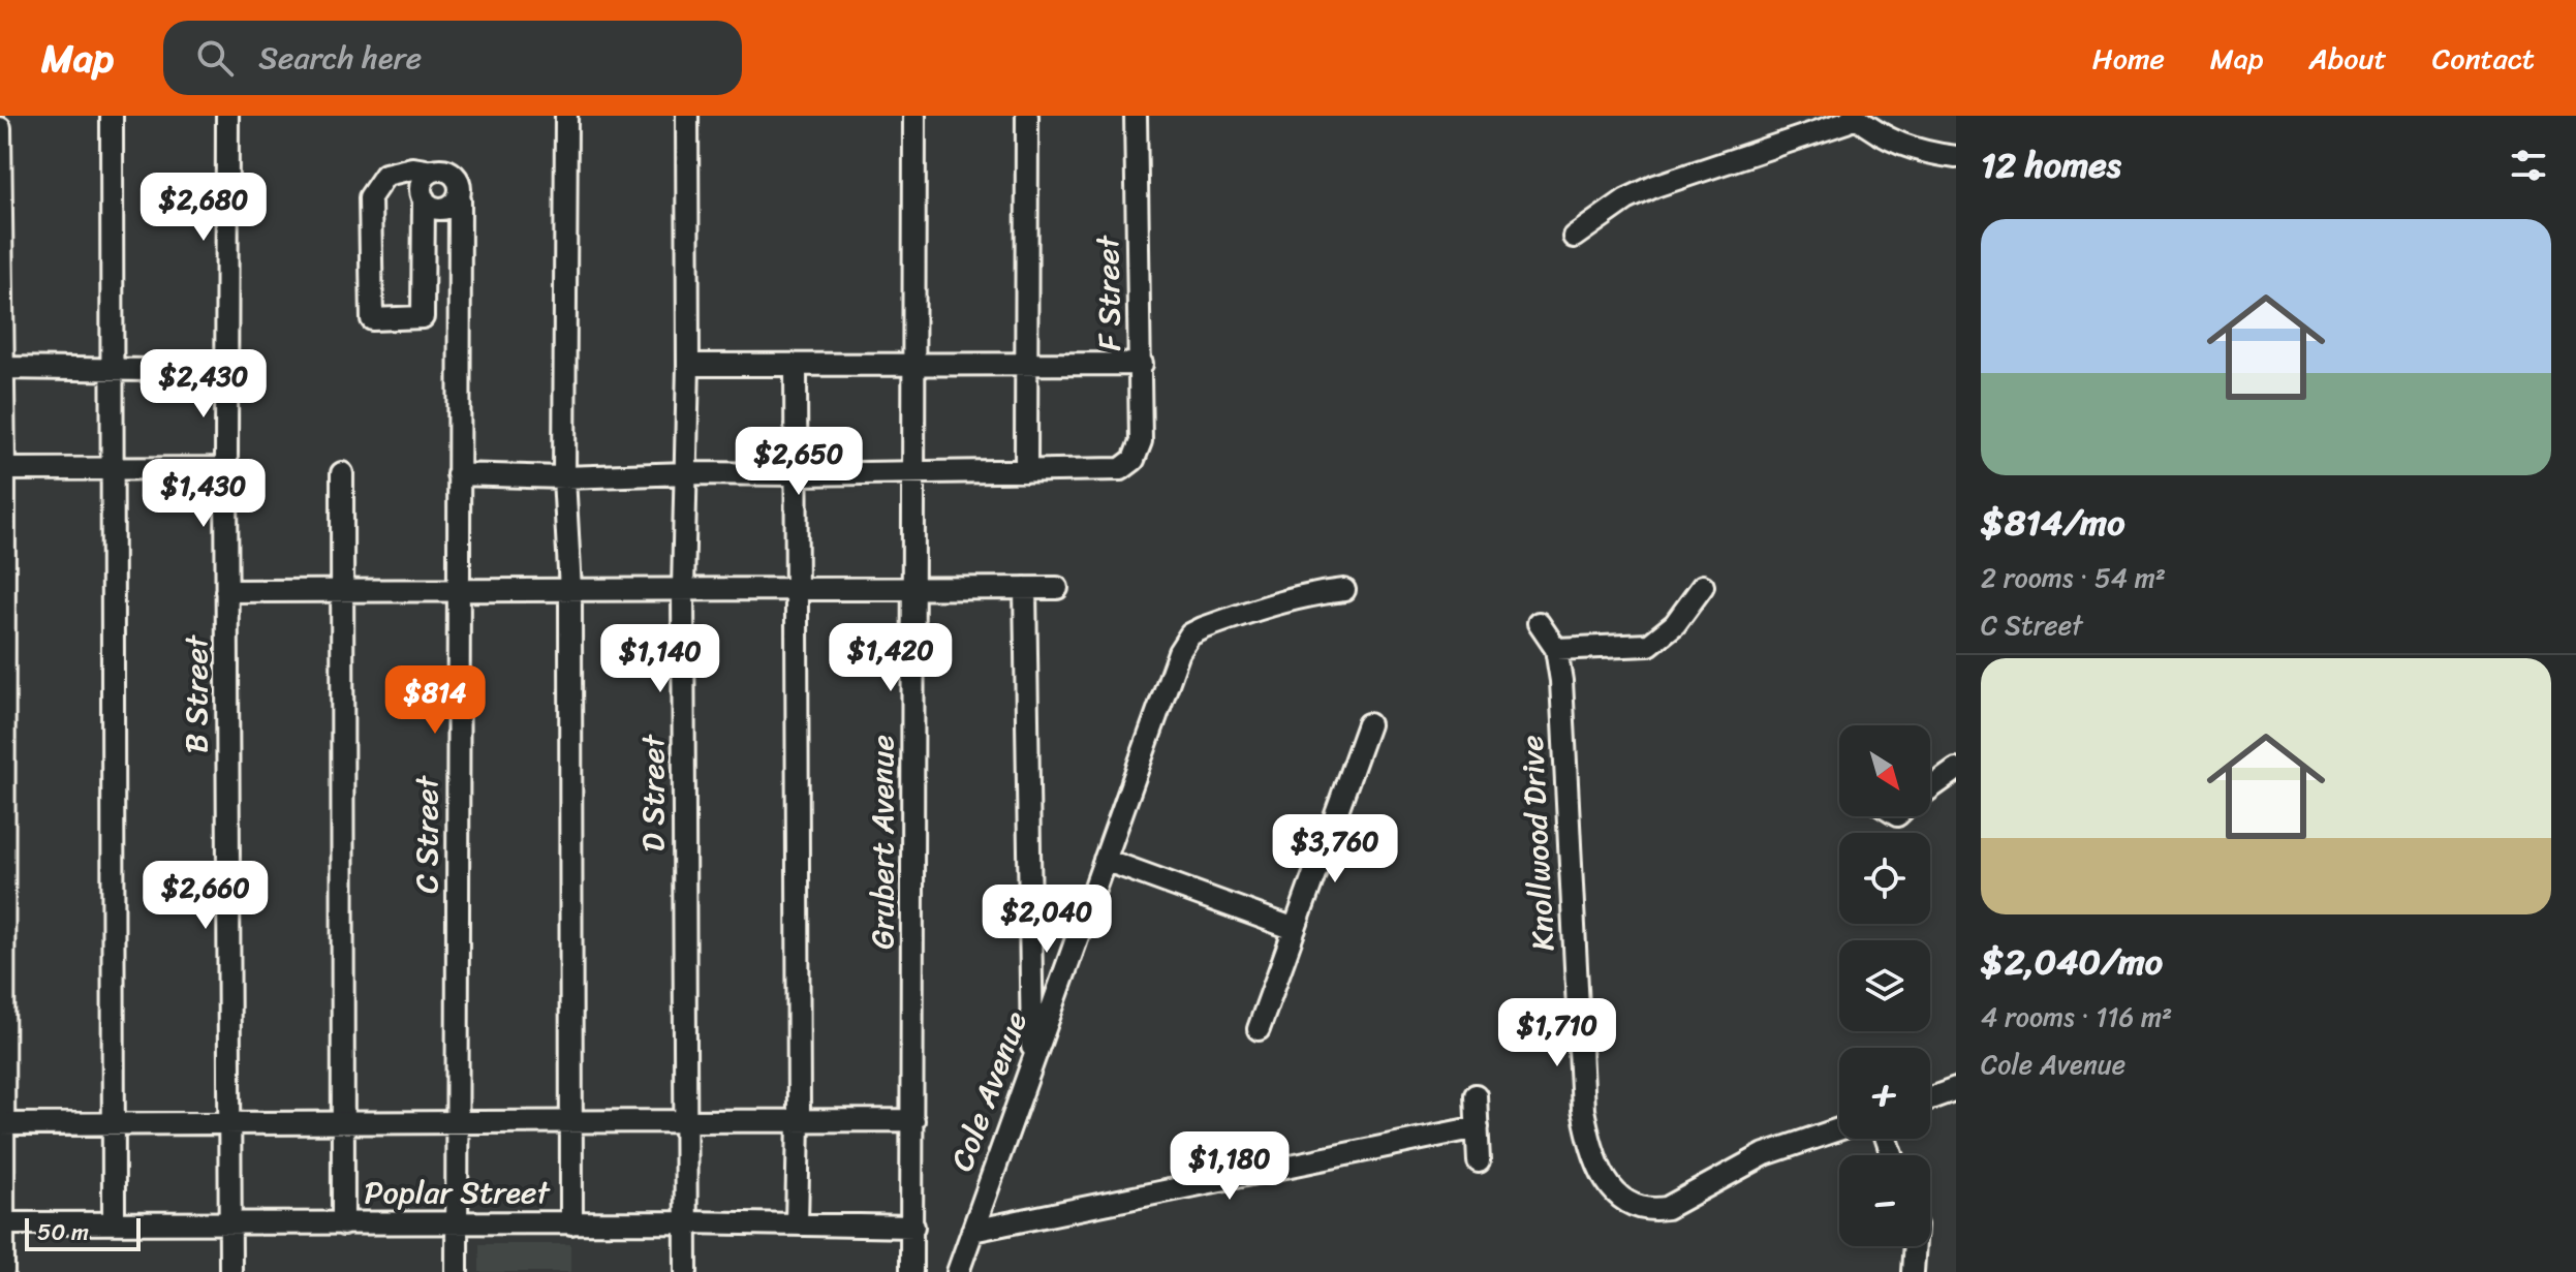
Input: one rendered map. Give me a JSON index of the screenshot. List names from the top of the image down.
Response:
{
  "streets": {
    "street": [
      "F Street",
      "B Street",
      "D Street",
      "C Street",
      "Grubert Avenue",
      "Knollwood Drive",
      "Cole Avenue",
      "Poplar Street"
    ]
  },
  "crossings": [
    ["B Street", "Poplar Street"],
    ["D Street", "Poplar Street"],
    ["C Street", "Poplar Street"],
    ["Grubert Avenue", "Poplar Street"]
  ],
  "scale_bar": "50 m",
  "north": "bottom right",
  "page": {
    "header": "Map",
    "search": "Search here",
    "nav": [
      "Home",
      "Map",
      "About",
      "Contact"
    ],
    "heading": "12 homes",
    "price": [
      "$2,680",
      "$2,430",
      "$2,650",
      "$1,430",
      "$1,420",
      "$1,140",
      "$814",
      "$3,760",
      "$2,660",
      "$2,040",
      "$1,710",
      "$1,180"
    ],
    "list": [
      {
        "name": "$814/mo",
        "note": "2 rooms · 54 m² · C Street"
      },
      {
        "name": "$2,040/mo",
        "note": "4 rooms · 116 m² · Cole Avenue"
      }
    ],
    "map_buttons": ["+", "−"],
    "scale": "50 m"
  }
}
